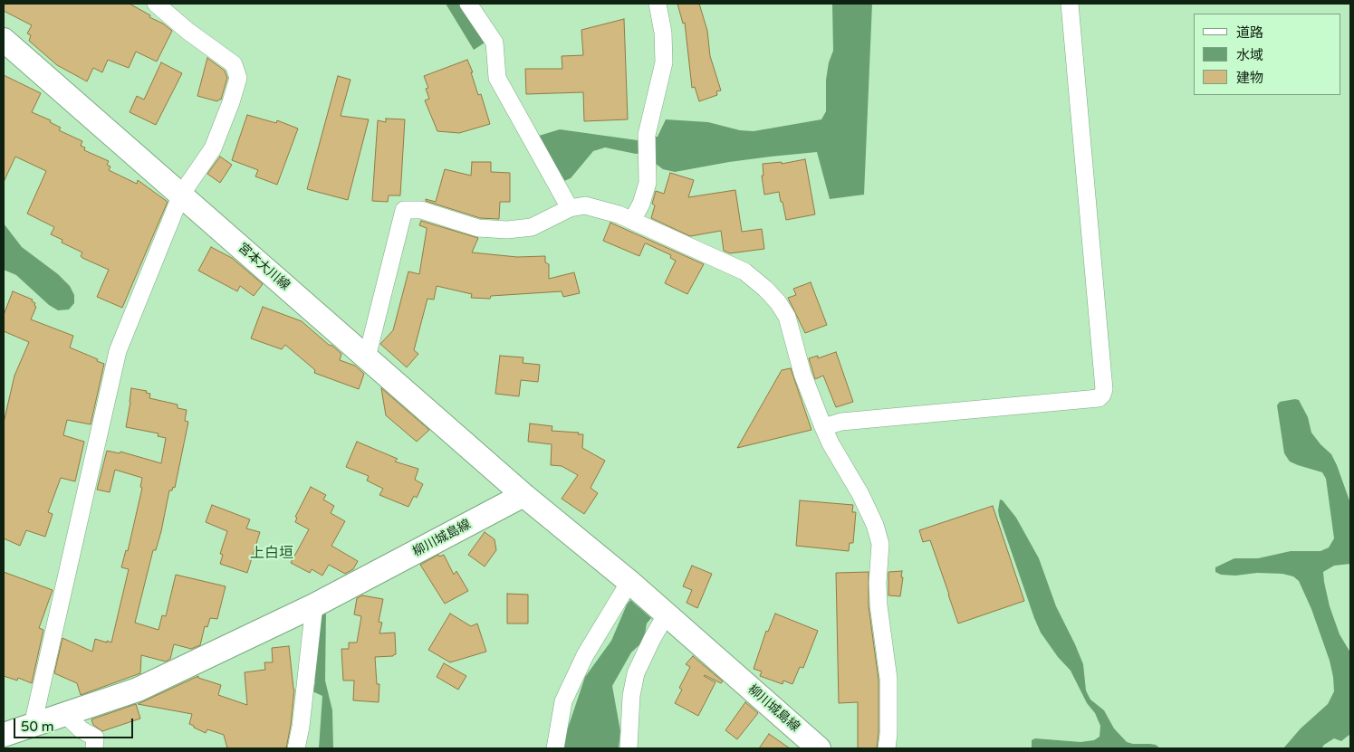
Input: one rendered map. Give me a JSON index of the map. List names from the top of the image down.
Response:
{
  "streets": {
    "main road": ["宮本大川線", "柳川城島線"]
  },
  "crossings": [
    ["宮本大川線", "柳川城島線"]
  ],
  "districts": ["上白垣"],
  "legend": ["道路", "水域", "建物"],
  "scale_bar": "50 m"
}
